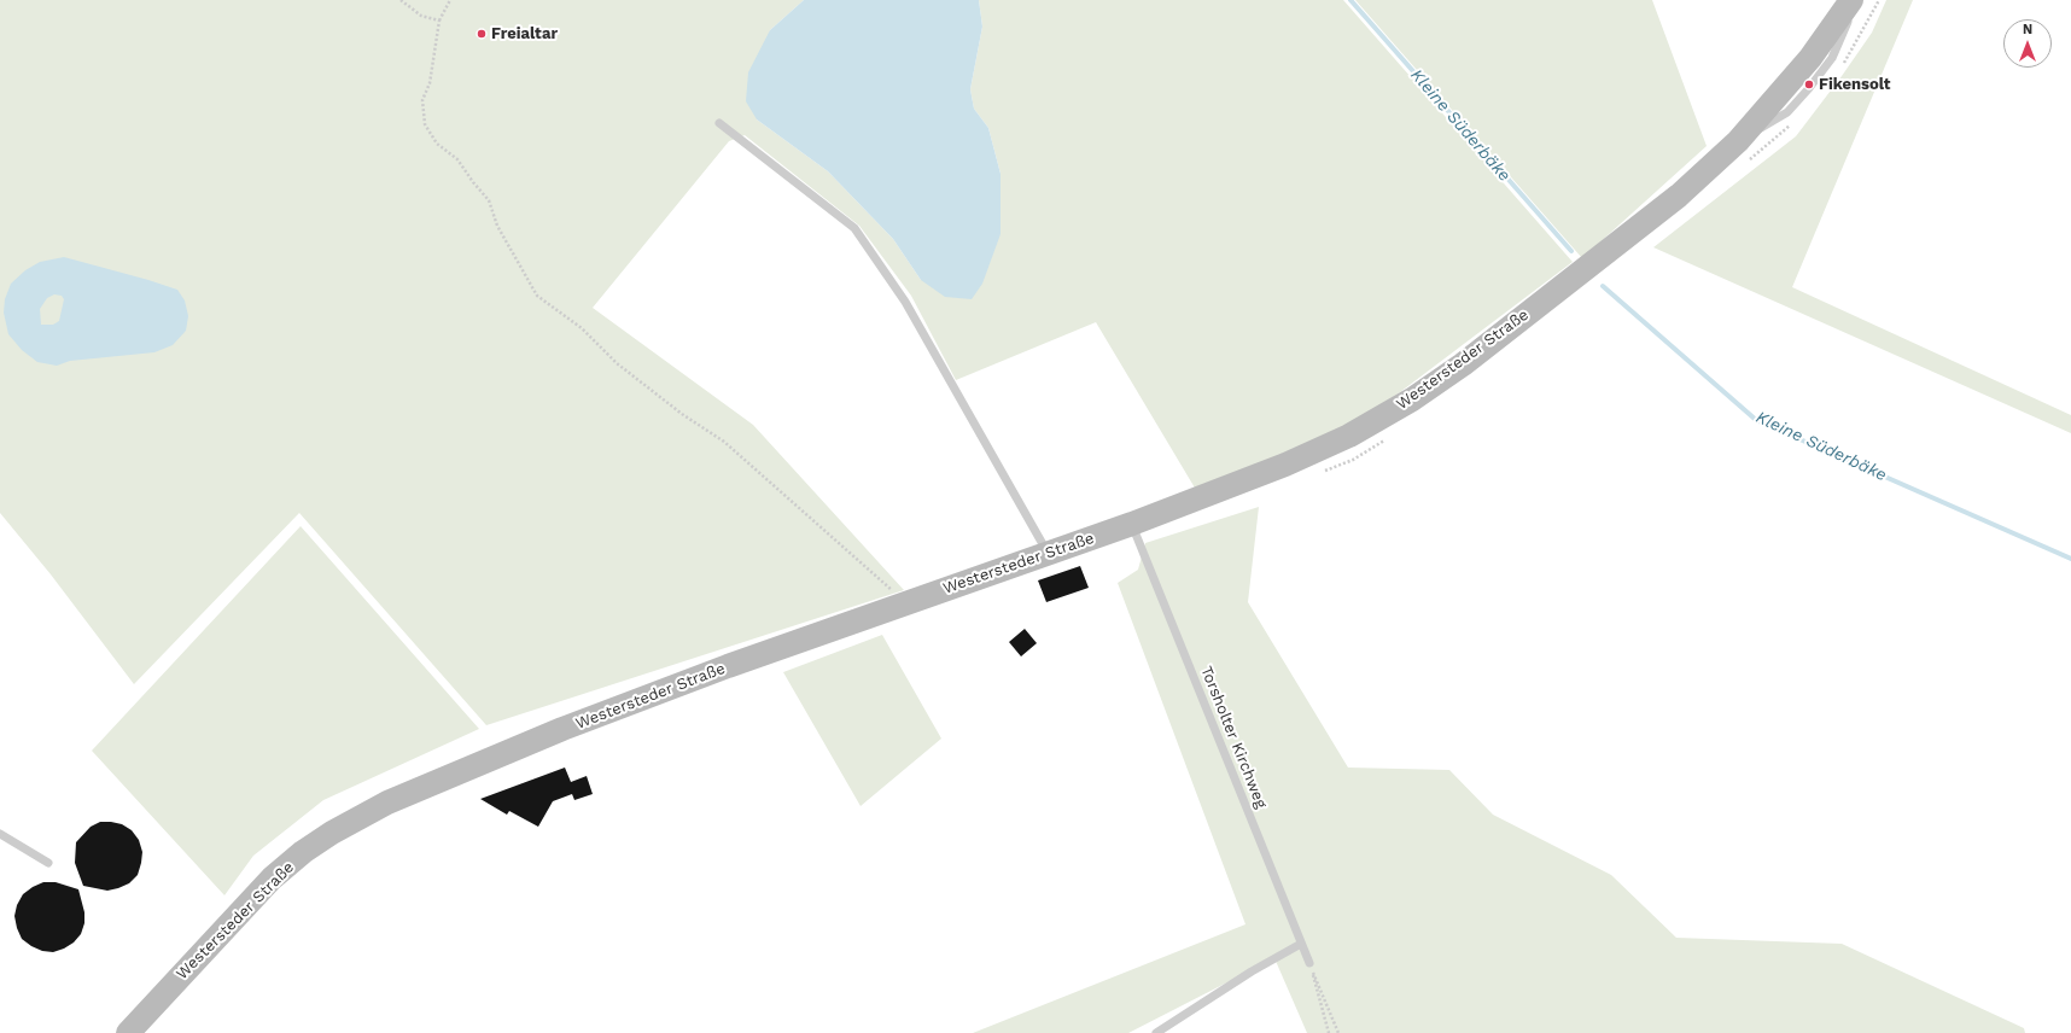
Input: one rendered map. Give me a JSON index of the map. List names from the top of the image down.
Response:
{
  "streets": {
    "main road": ["Westersteder Straße"],
    "lane": ["Torsholter Kirchweg"]
  },
  "crossings": [
    ["Westersteder Straße", "Torsholter Kirchweg"]
  ],
  "water": ["Kleine Süderbäke"],
  "places": ["Freialtar", "Fikensolt"],
  "north": "top"
}
